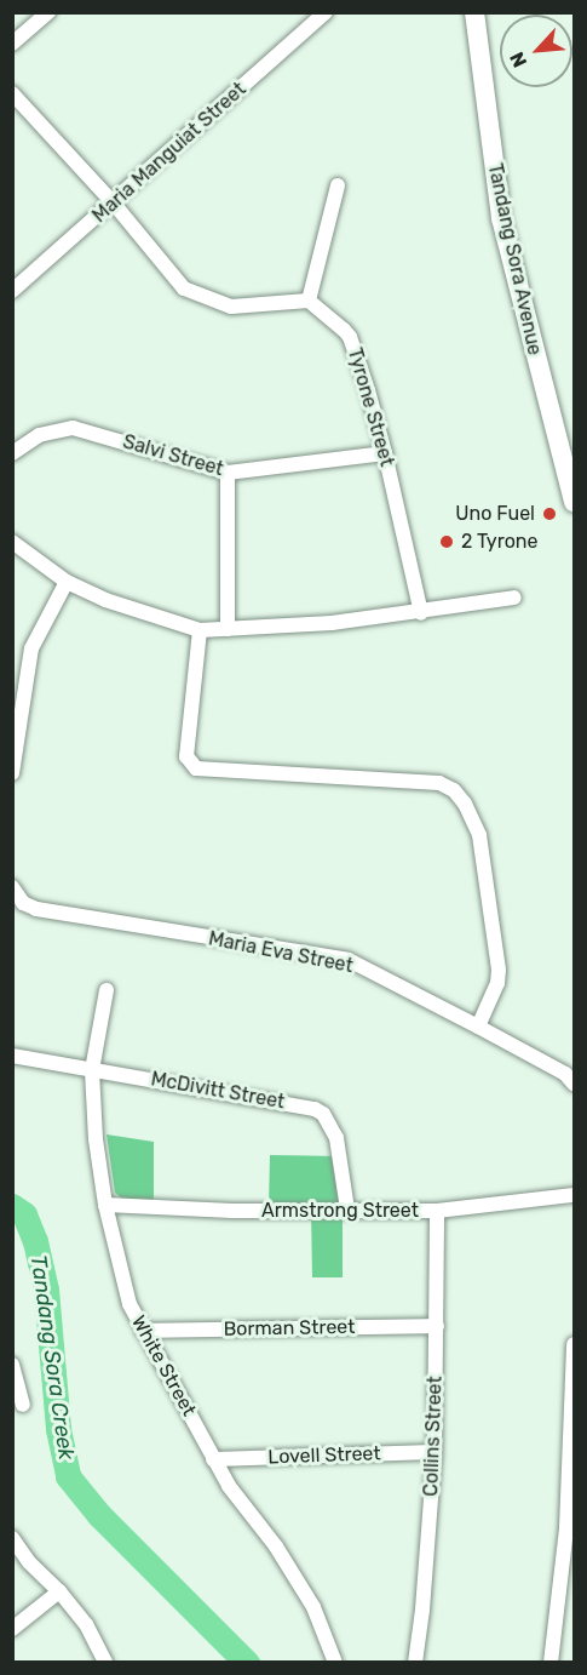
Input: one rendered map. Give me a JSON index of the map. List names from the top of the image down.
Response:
{
  "streets": {
    "main road": ["Tandang Sora Avenue"],
    "street": [
      "Maria Manguiat Street",
      "Tyrone Street",
      "Salvi Street",
      "Maria Eva Street",
      "McDivitt Street",
      "Armstrong Street",
      "Borman Street",
      "White Street",
      "Collins Street",
      "Lovell Street"
    ]
  },
  "crossings": [
    ["Tyrone Street", "Salvi Street"],
    ["McDivitt Street", "Armstrong Street"],
    ["McDivitt Street", "White Street"],
    ["Armstrong Street", "White Street"],
    ["Armstrong Street", "Collins Street"],
    ["Borman Street", "White Street"],
    ["Borman Street", "Collins Street"],
    ["White Street", "Lovell Street"],
    ["Collins Street", "Lovell Street"]
  ],
  "water": ["Tandang Sora Creek"],
  "places": ["Uno Fuel", "2 Tyrone"],
  "north": "bottom left"
}
